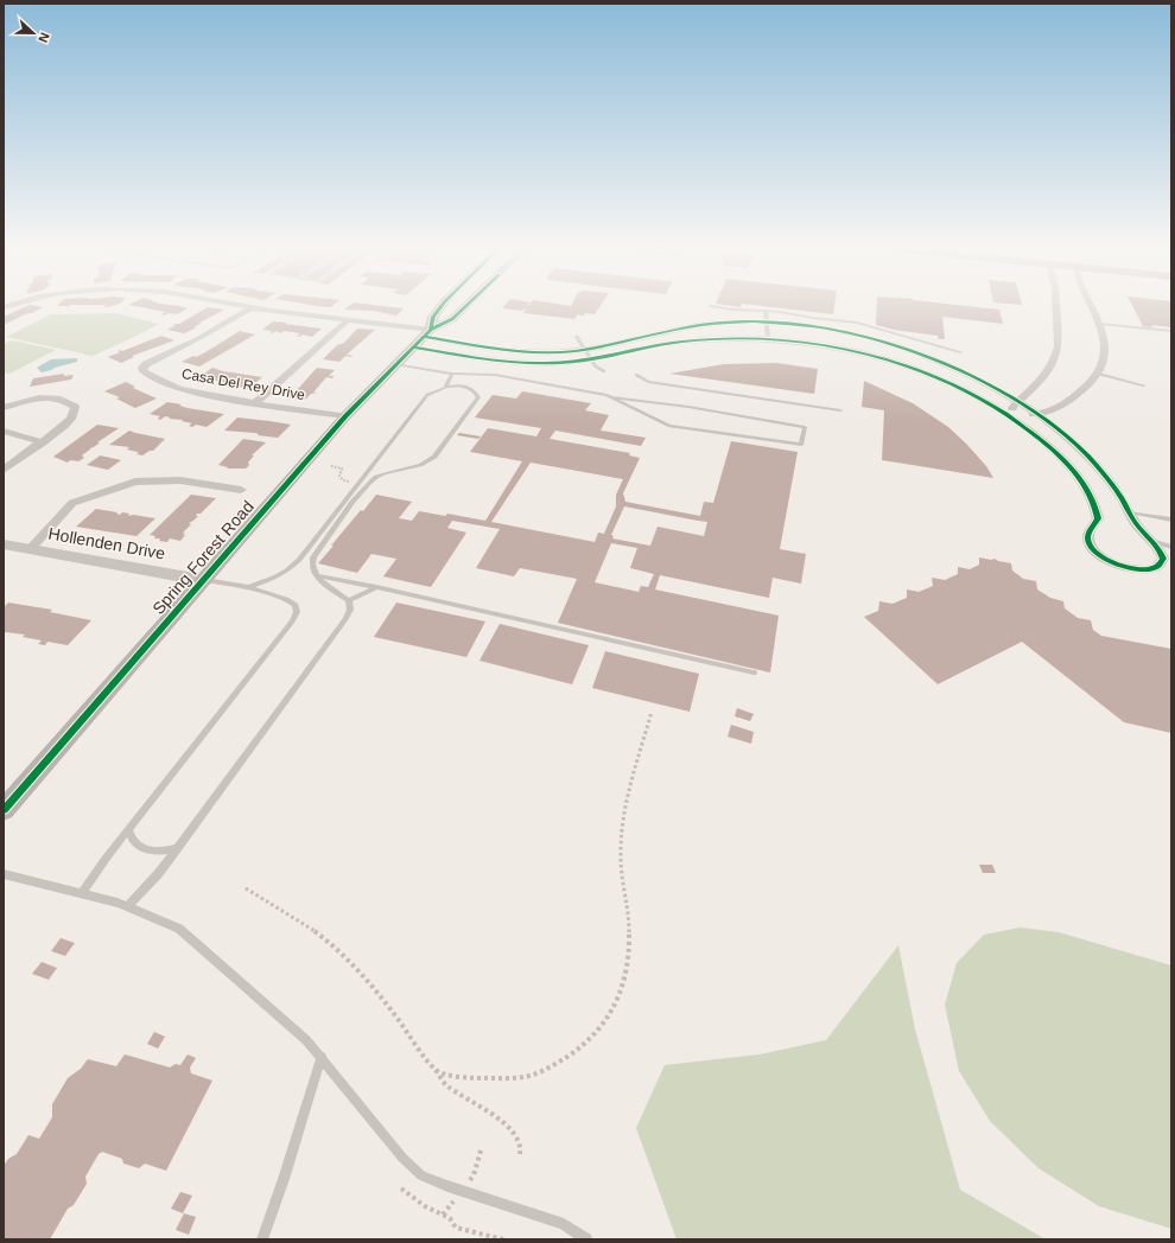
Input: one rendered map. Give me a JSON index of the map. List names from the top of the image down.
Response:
{
  "streets": {
    "main road": ["Spring Forest Road"],
    "street": ["Casa Del Rey Drive", "Hollenden Drive"]
  },
  "crossings": [
    ["Casa Del Rey Drive", "Spring Forest Road"],
    ["Hollenden Drive", "Spring Forest Road"]
  ],
  "north": "right"
}
